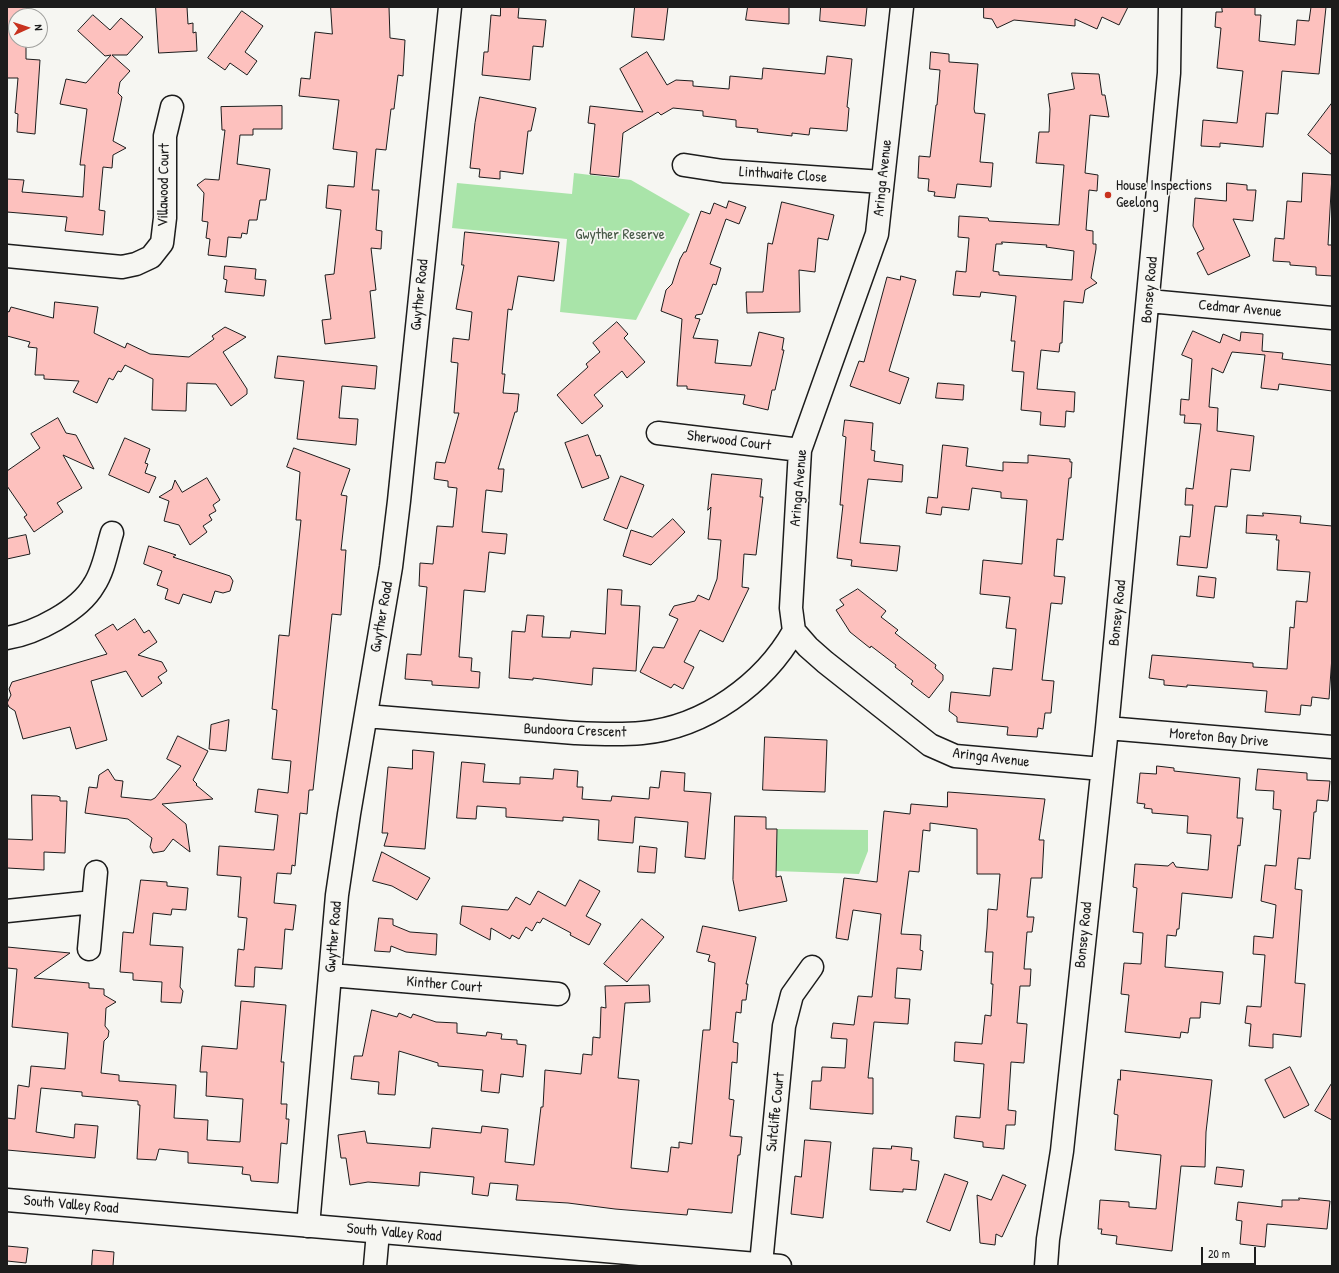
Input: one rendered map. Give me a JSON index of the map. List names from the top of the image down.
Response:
{
  "streets": {
    "street": [
      "Linthwaite Close",
      "Aringa Avenue",
      "Villawood Court",
      "Bonsey Road",
      "Gwyther Road",
      "Cedmar Avenue",
      "Sherwood Court",
      "Bundoora Crescent",
      "Moreton Bay Drive",
      "Kinther Court",
      "Sutcliffe Court",
      "South Valley Road"
    ]
  },
  "crossings": [
    ["Linthwaite Close", "Aringa Avenue"],
    ["Aringa Avenue", "Bonsey Road"],
    ["Aringa Avenue", "Sherwood Court"],
    ["Aringa Avenue", "Bundoora Crescent"],
    ["Bonsey Road", "Cedmar Avenue"],
    ["Bonsey Road", "Moreton Bay Drive"],
    ["Gwyther Road", "Bundoora Crescent"],
    ["Gwyther Road", "Kinther Court"],
    ["Gwyther Road", "South Valley Road"],
    ["Sutcliffe Court", "South Valley Road"]
  ],
  "parks": ["Gwyther Reserve"],
  "places": ["House Inspections Geelong"],
  "scale_bar": "20 m",
  "north": "right"
}
